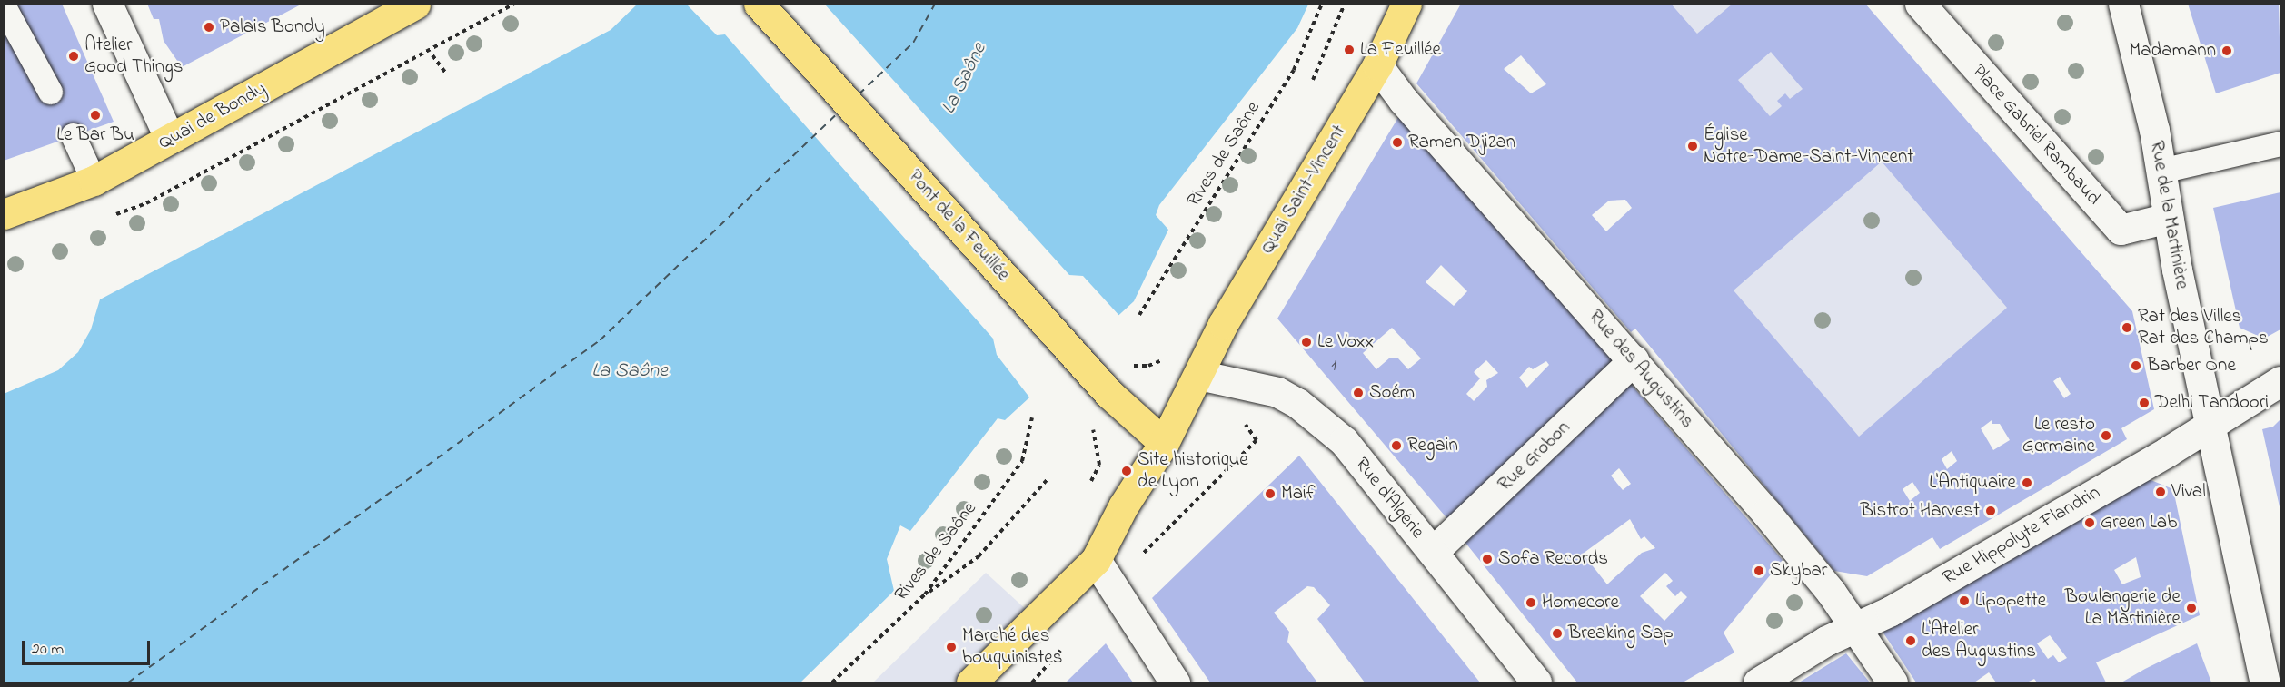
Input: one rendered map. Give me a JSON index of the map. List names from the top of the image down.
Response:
{
  "streets": {
    "main road": ["Quai de Bondy", "Quai Saint-Vincent", "Pont de la Feuillée"],
    "street": [
      "Place Gabriel Rambaud",
      "Rue de la Martinière",
      "Rue des Augustins",
      "Rue Grobon",
      "Rue d'Algérie",
      "Rue Hippolyte Flandrin"
    ],
    "path": ["Rives de Saône"]
  },
  "crossings": [
    ["Place Gabriel Rambaud", "Rue de la Martinière"],
    ["Quai Saint-Vincent", "Pont de la Feuillée"],
    ["Quai Saint-Vincent", "Rue des Augustins"],
    ["Quai Saint-Vincent", "Rue d'Algérie"],
    ["Rue de la Martinière", "Rue Hippolyte Flandrin"],
    ["Rue des Augustins", "Rue Grobon"],
    ["Rue des Augustins", "Rue Hippolyte Flandrin"],
    ["Rue Grobon", "Rue d'Algérie"]
  ],
  "water": ["La Saône"],
  "places": [
    "Palais Bondy",
    "La Feuillée",
    "Madamann",
    "Atelier Good Things",
    "Le Bar Bu",
    "Ramen Djizan",
    "Église Notre-Dame-Saint-Vincent",
    "Rat des Villes Rat des Champs",
    "Le Voxx",
    "Barber One",
    "Soém",
    "Delhi Tandoori",
    "Le resto Germaine",
    "Regain",
    "Site historique de Lyon",
    "L'Antiquaire",
    "Vival",
    "Maif",
    "Bistrot Harvest",
    "Green Lab",
    "Sofa Records",
    "Skybar",
    "Lipopette",
    "Homecore",
    "Boulangerie de La Martinière",
    "Breaking Sap",
    "L'Atelier des Augustins",
    "Marché des bouquinistes"
  ],
  "house_numbers": ["1"],
  "scale_bar": "20 m"
}
